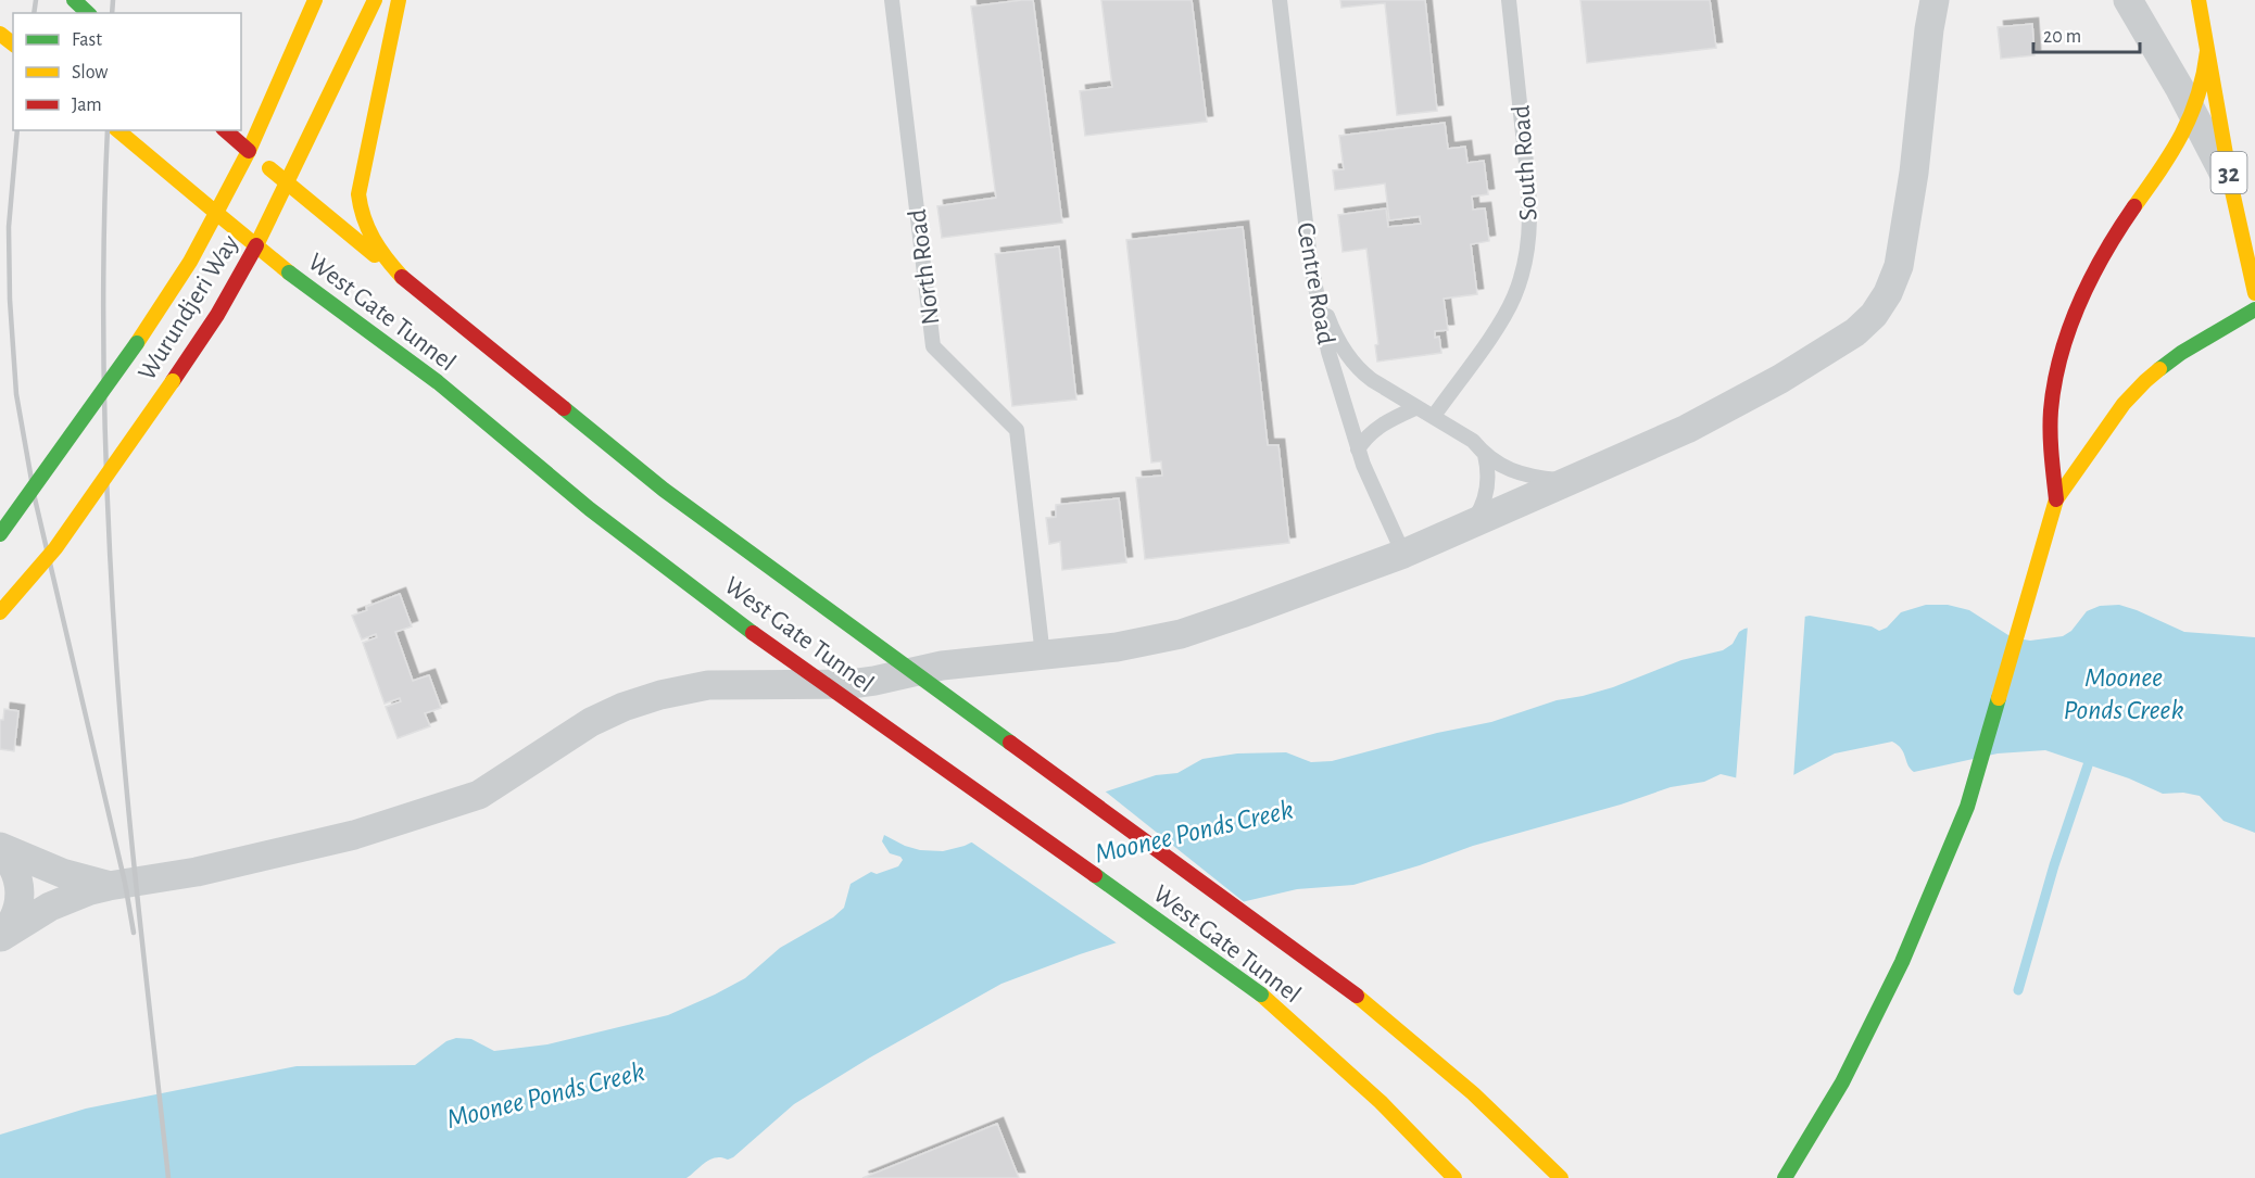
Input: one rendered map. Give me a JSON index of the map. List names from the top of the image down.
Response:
{
  "streets": {
    "main road": ["32", "Wurundjeri Way", "West Gate Tunnel"],
    "lane": ["South Road", "North Road", "Centre Road"]
  },
  "crossings": [
    ["South Road", "Centre Road"],
    ["Wurundjeri Way", "West Gate Tunnel"]
  ],
  "water": ["Moonee Ponds Creek"],
  "legend": ["Fast", "Slow", "Jam"],
  "scale_bar": "20 m"
}
